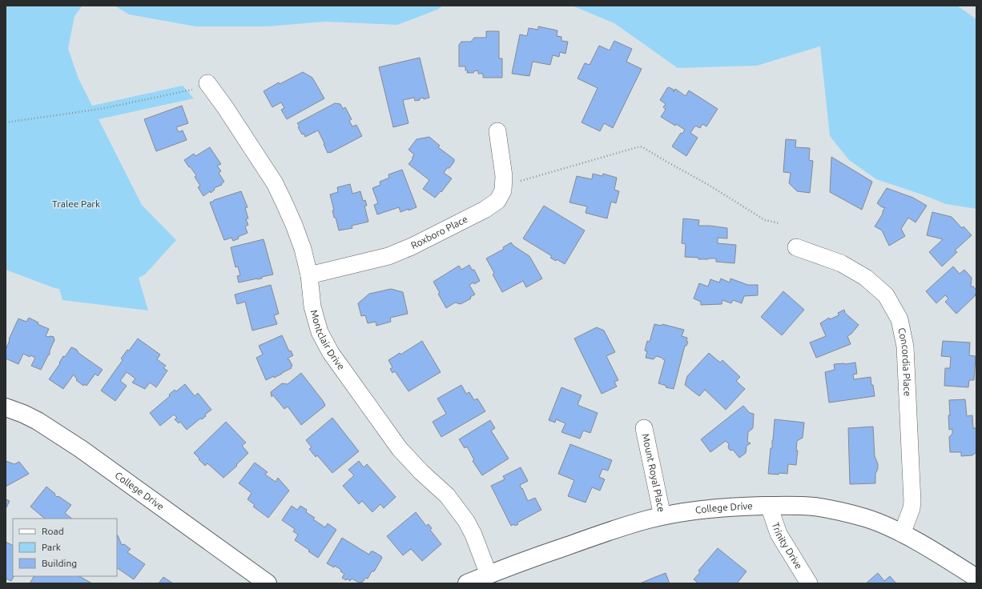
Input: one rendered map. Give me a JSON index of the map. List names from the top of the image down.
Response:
{
  "streets": {
    "street": [
      "Roxboro Place",
      "Montclair Drive",
      "Concordia Place",
      "Mount Royal Place",
      "College Drive",
      "Trinity Drive"
    ]
  },
  "crossings": [
    ["Roxboro Place", "Montclair Drive"],
    ["Montclair Drive", "College Drive"],
    ["Concordia Place", "College Drive"],
    ["Mount Royal Place", "College Drive"],
    ["College Drive", "Trinity Drive"]
  ],
  "parks": ["Tralee Park"],
  "legend": ["Road", "Park", "Building"]
}
